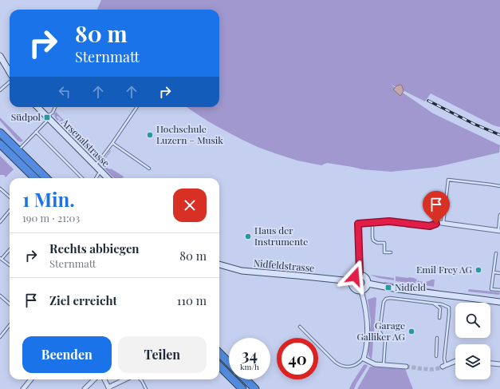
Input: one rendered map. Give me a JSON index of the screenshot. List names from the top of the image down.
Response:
{
  "streets": {
    "street": ["Arsenalstrasse", "Nidfeldstrasse"]
  },
  "places": {
    "transit": ["Südpol", "Nidfeld"],
    "other": [
      "Hochschule Luzern – Musik",
      "Haus der Instrumente",
      "Emil Frey AG",
      "Garage Galliker AG"
    ]
  },
  "page": {
    "turn": ["80 m", "Sternmatt"],
    "heading": ["1 Min.", "190 m · 21:03"],
    "list": [
      {
        "name": "Rechts abbiegen",
        "note": "Sternmatt",
        "value": "80 m"
      },
      {
        "name": "Ziel erreicht",
        "value": "110 m"
      }
    ],
    "buttons": ["Beenden", "Teilen"],
    "speed": "34 km/h",
    "limit": "40"
  }
}
